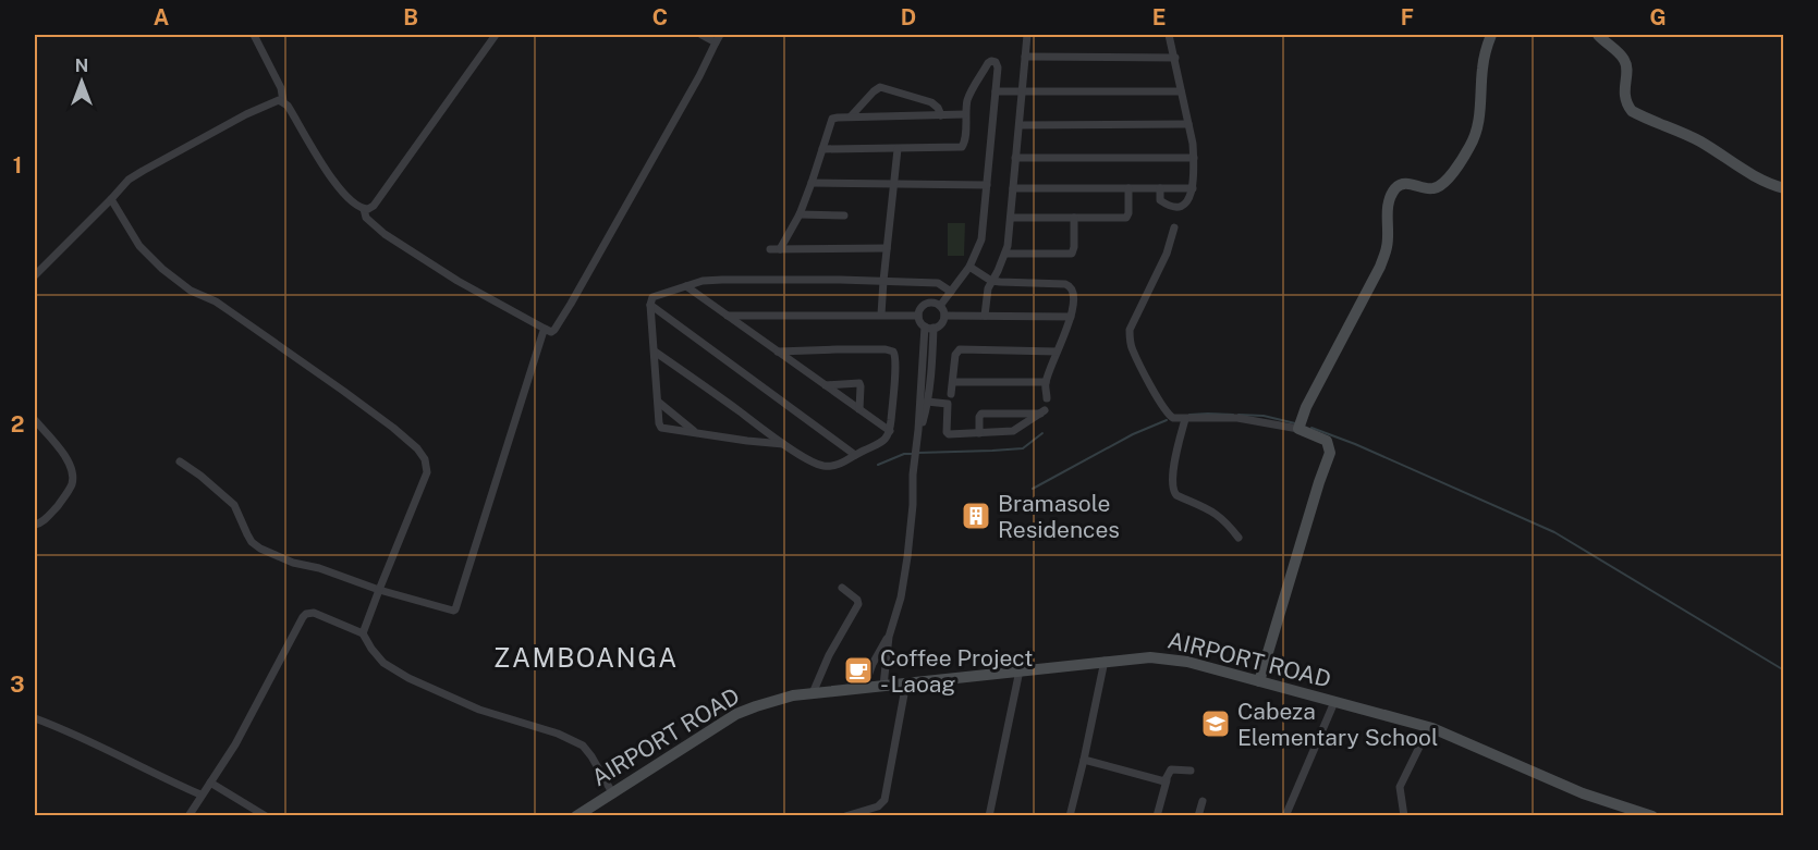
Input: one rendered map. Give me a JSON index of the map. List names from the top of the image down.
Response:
{
  "streets": {
    "main road": ["AIRPORT ROAD"]
  },
  "districts": ["ZAMBOANGA"],
  "places": {
    "building": ["Bramasole Residences"],
    "cafe": ["Coffee Project - Laoag"],
    "school or university": ["Cabeza Elementary School"]
  },
  "north": "top",
  "grid": {
    "columns": [
      "A",
      "B",
      "C",
      "D",
      "E",
      "F",
      "G"
    ],
    "rows": ["1", "2", "3"]
  }
}
